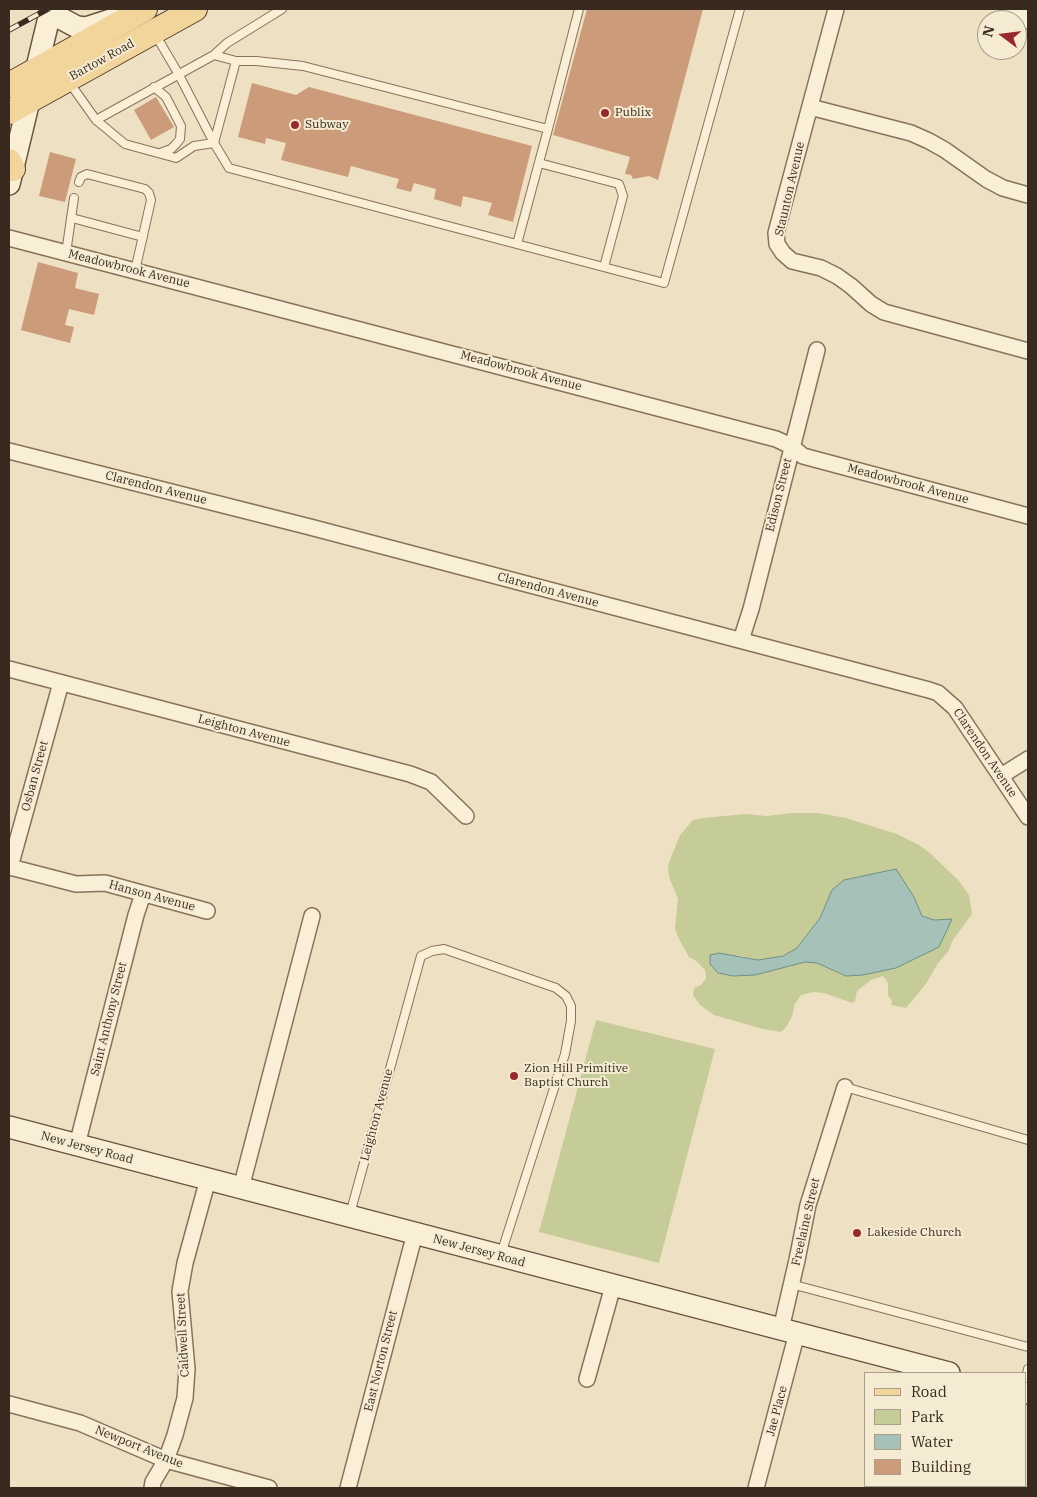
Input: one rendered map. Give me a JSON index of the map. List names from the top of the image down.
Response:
{
  "streets": {
    "main road": ["Bartow Road"],
    "street": [
      "Staunton Avenue",
      "Meadowbrook Avenue",
      "Clarendon Avenue",
      "Edison Street",
      "Leighton Avenue",
      "Osban Street",
      "Hanson Avenue",
      "Saint Anthony Street",
      "New Jersey Road",
      "Freelaine Street",
      "Caldwell Street",
      "East Norton Street",
      "Jae Place",
      "Newport Avenue"
    ]
  },
  "crossings": [
    ["Meadowbrook Avenue", "Edison Street"],
    ["Clarendon Avenue", "Edison Street"],
    ["Leighton Avenue", "Osban Street"],
    ["Leighton Avenue", "New Jersey Road"],
    ["Osban Street", "Hanson Avenue"],
    ["Hanson Avenue", "Saint Anthony Street"],
    ["Saint Anthony Street", "New Jersey Road"],
    ["New Jersey Road", "Freelaine Street"],
    ["New Jersey Road", "Caldwell Street"],
    ["New Jersey Road", "East Norton Street"],
    ["New Jersey Road", "Jae Place"],
    ["Freelaine Street", "Jae Place"],
    ["Caldwell Street", "Newport Avenue"]
  ],
  "places": [
    "Publix",
    "Subway",
    "Zion Hill Primitive Baptist Church",
    "Lakeside Church"
  ],
  "legend": [
    "Road",
    "Park",
    "Water",
    "Building"
  ],
  "north": "left"
}
